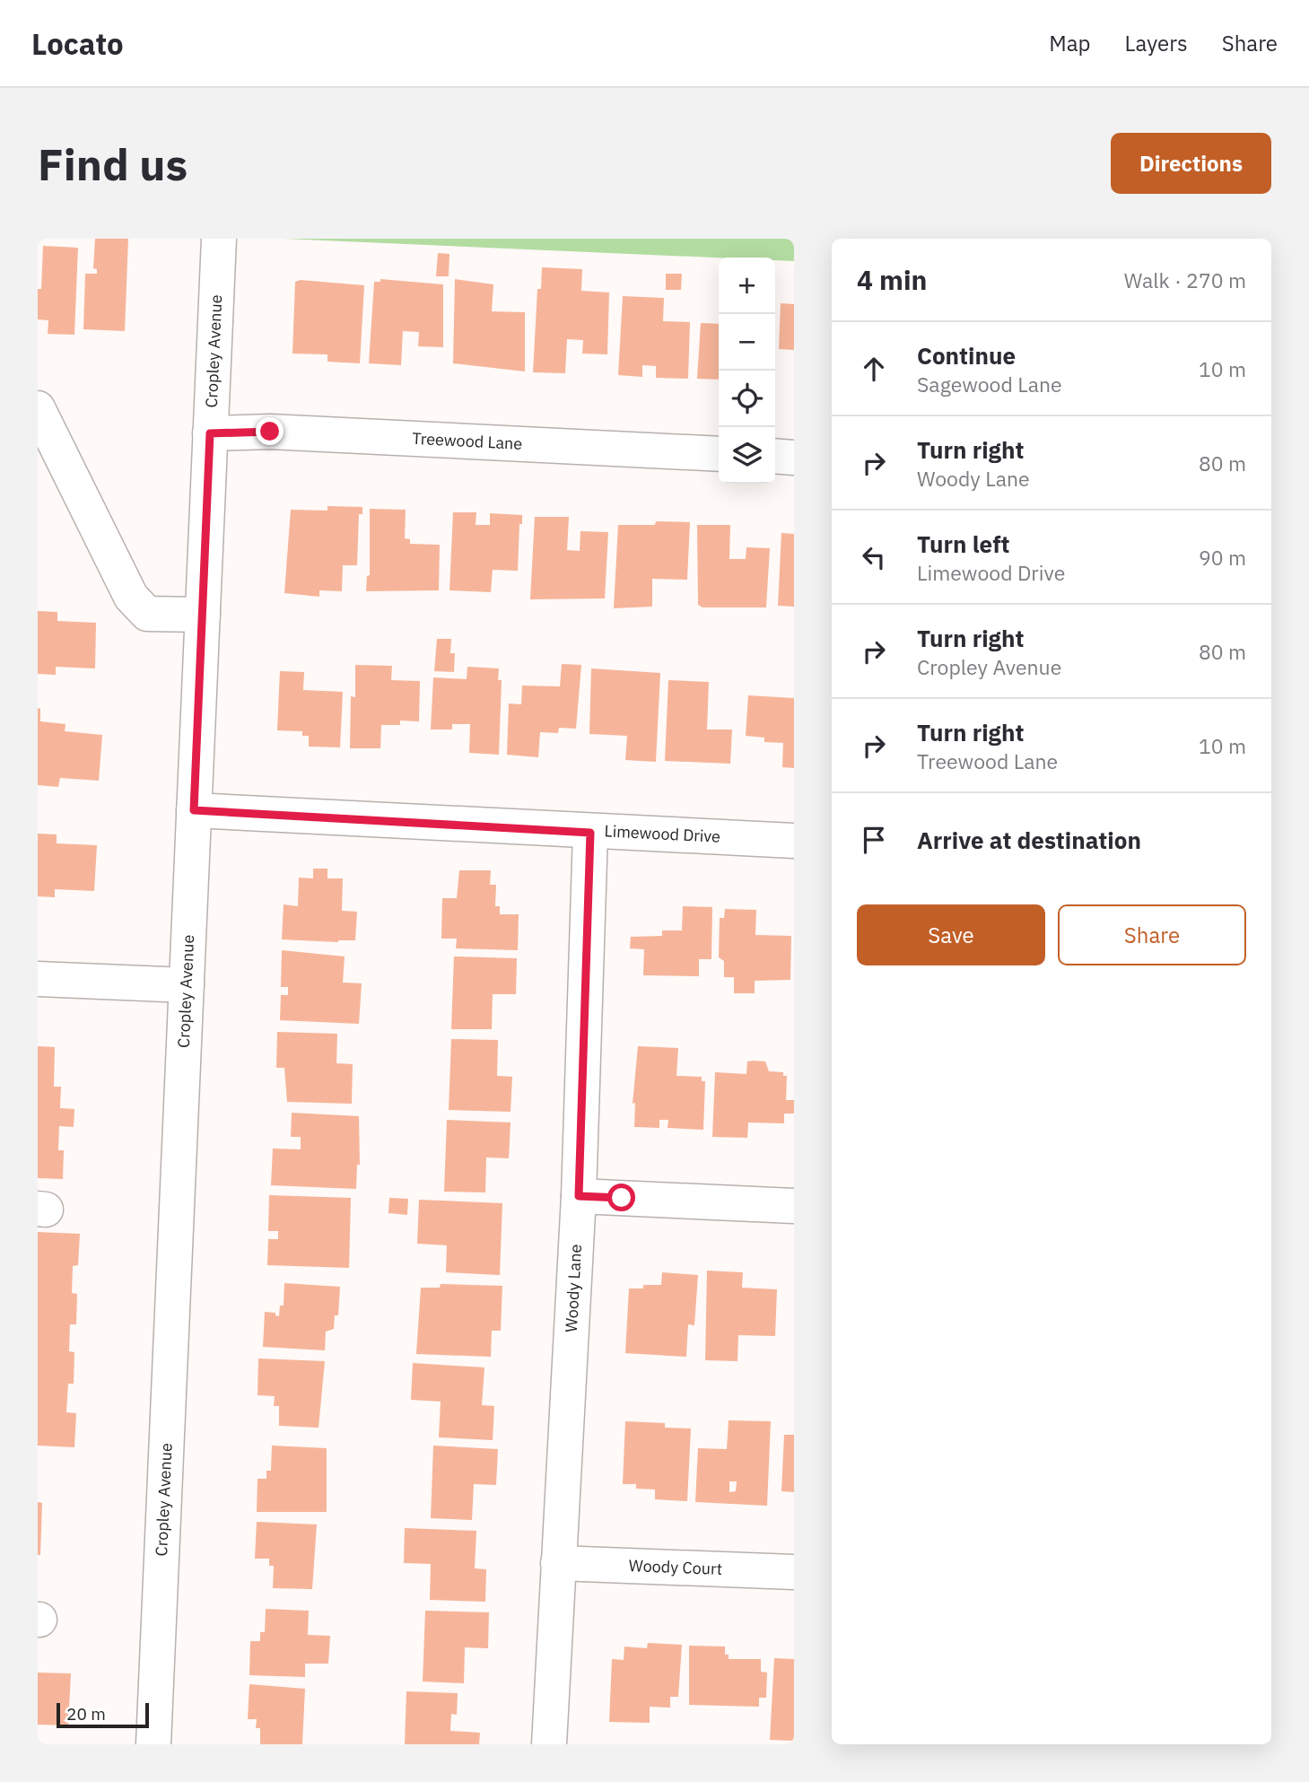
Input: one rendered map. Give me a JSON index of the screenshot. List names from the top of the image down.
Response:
{
  "streets": {
    "street": [
      "Cropley Avenue",
      "Treewood Lane",
      "Limewood Drive",
      "Woody Lane",
      "Woody Court"
    ]
  },
  "crossings": [
    ["Cropley Avenue", "Treewood Lane"],
    ["Cropley Avenue", "Limewood Drive"],
    ["Limewood Drive", "Woody Lane"],
    ["Woody Lane", "Woody Court"]
  ],
  "scale_bar": "20 m",
  "page": {
    "header": "Locato",
    "nav": ["Map", "Layers", "Share"],
    "buttons": [
      "Directions",
      ["Save", "Share"]
    ],
    "title": "Find us",
    "heading": ["4 min", "Walk · 270 m"],
    "map_buttons": ["+", "−"],
    "list": [
      ["Continue", "Sagewood Lane", "10 m"],
      ["Turn right", "Woody Lane", "80 m"],
      ["Turn left", "Limewood Drive", "90 m"],
      ["Turn right", "Cropley Avenue", "80 m"],
      ["Turn right", "Treewood Lane", "10 m"],
      "Arrive at destination"
    ],
    "scale": "20 m"
  }
}
